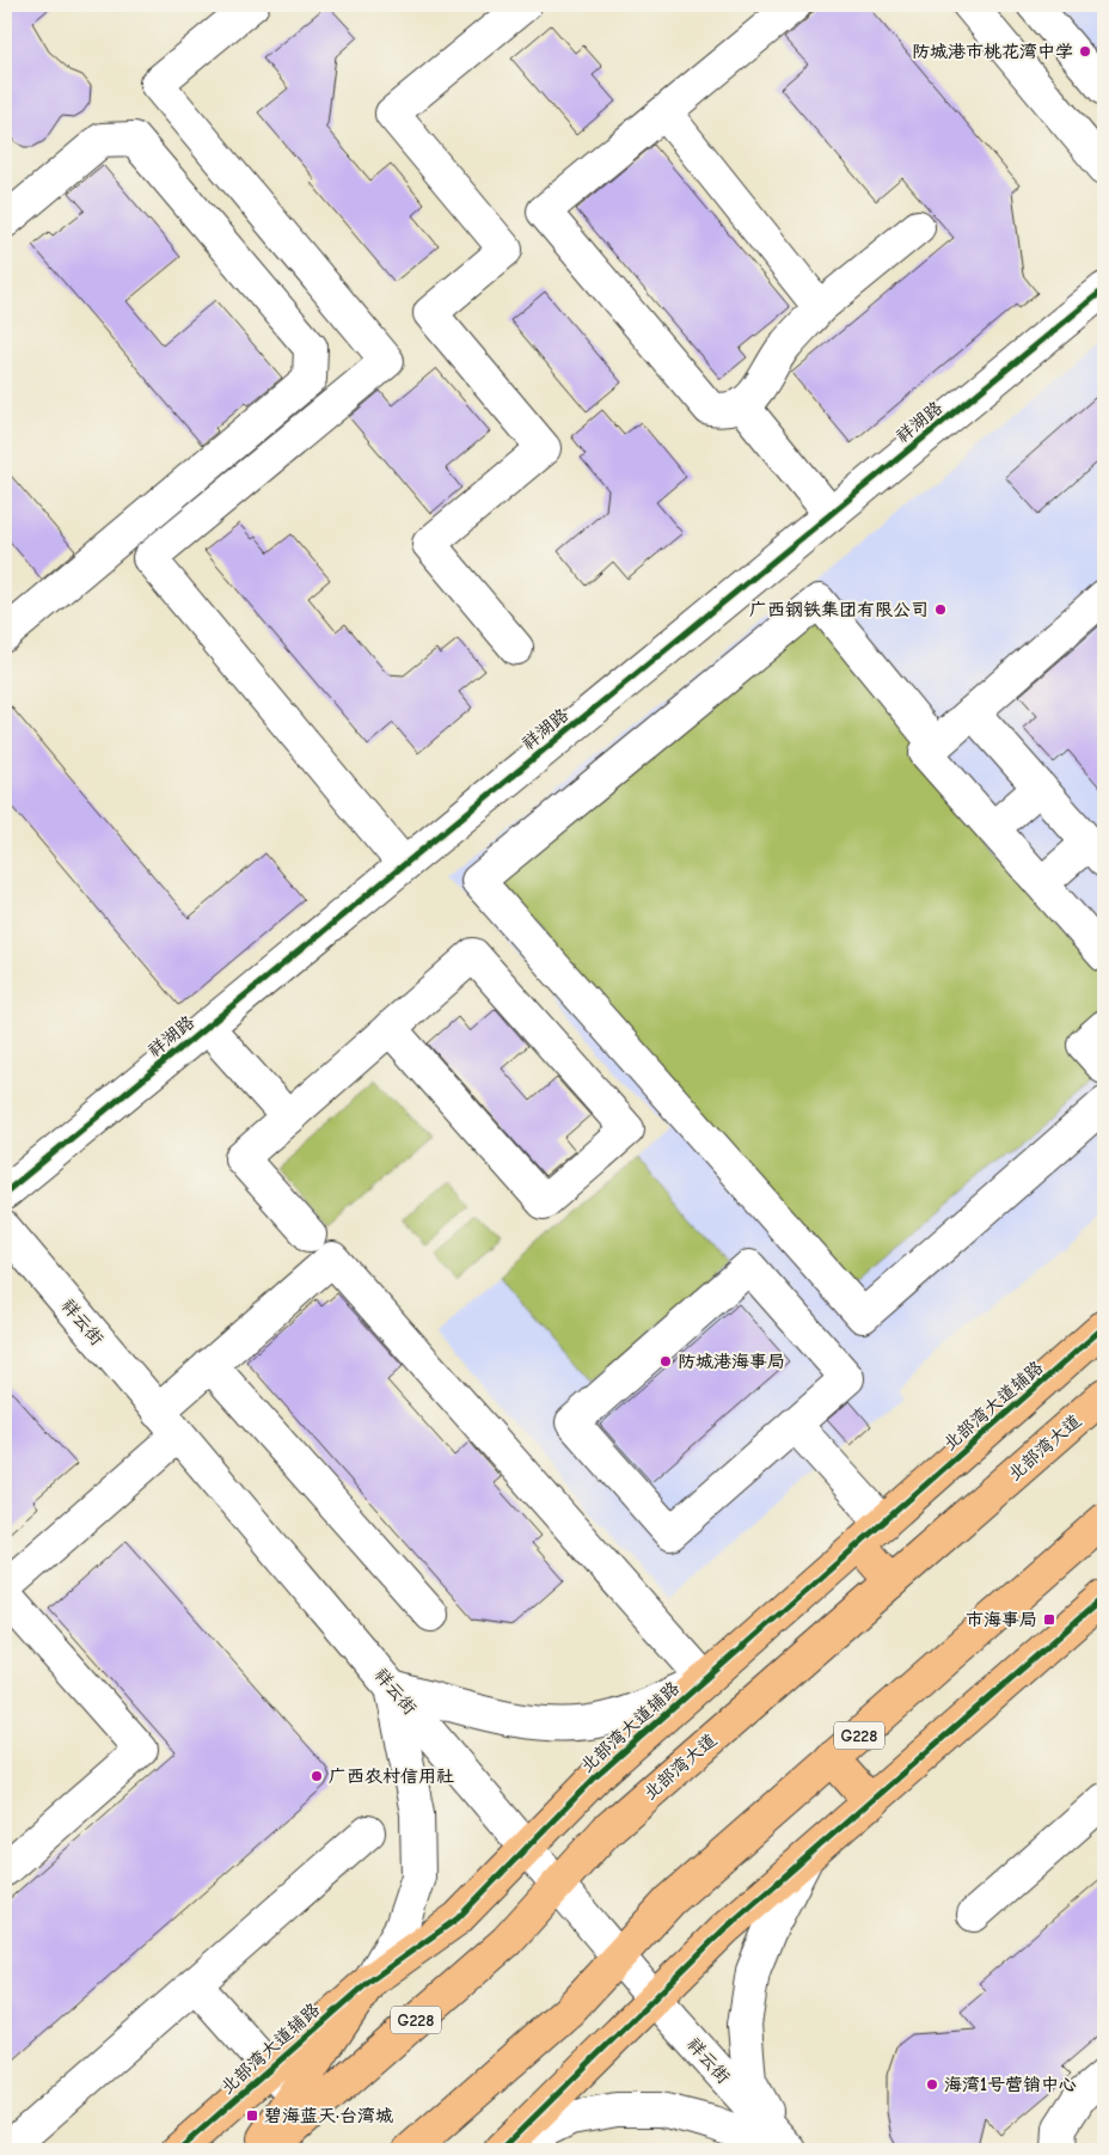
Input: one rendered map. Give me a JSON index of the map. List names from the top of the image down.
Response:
{
  "streets": {
    "main road": ["北部湾大道辅路", "北部湾大道", "G228"],
    "street": ["祥湖路", "祥云街"]
  },
  "crossings": [
    ["祥云街", "北部湾大道辅路"],
    ["祥云街", "北部湾大道"],
    ["祥云街", "G228"]
  ],
  "places": {
    "other": [
      "防城港市桃花湾中学",
      "广西钢铁集团有限公司",
      "防城港海事局",
      "广西农村信用社",
      "海湾1号营销中心"
    ],
    "transit": ["市海事局", "碧海蓝天·台湾城"]
  }
}
